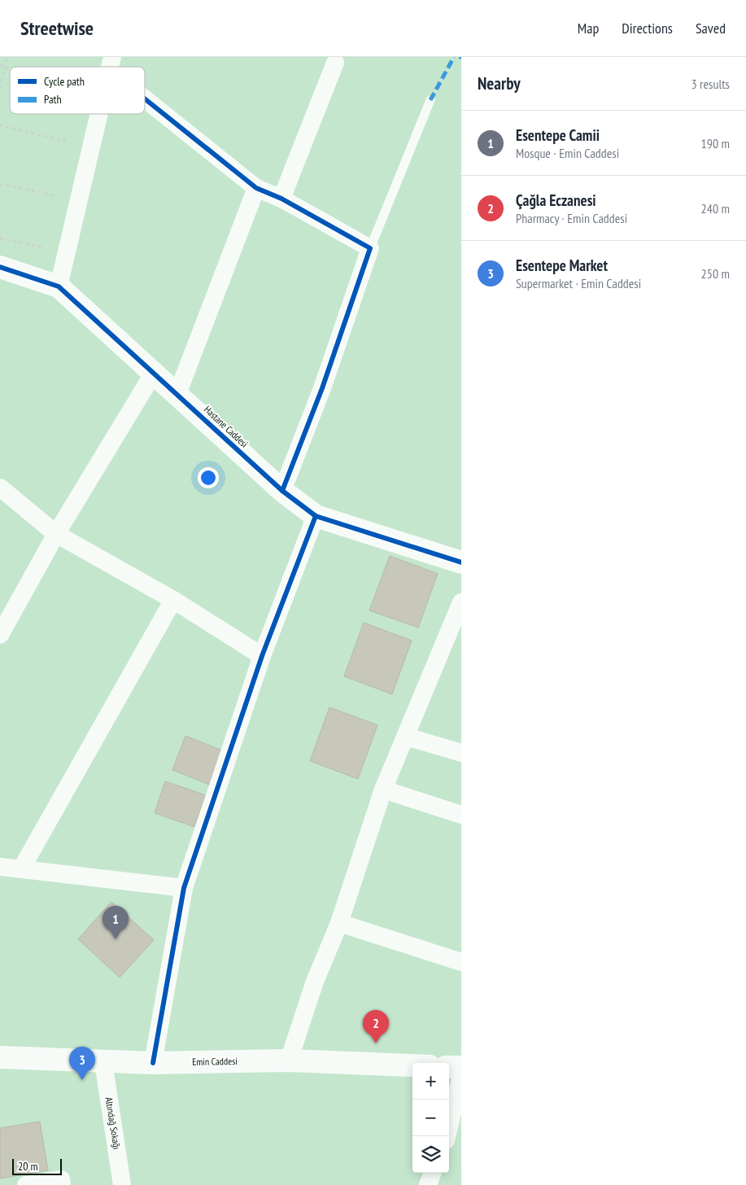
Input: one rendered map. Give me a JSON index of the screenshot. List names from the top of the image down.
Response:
{
  "streets": {
    "street": ["Hastane Caddesi", "Emin Caddesi", "Altındağ Sokağı"]
  },
  "crossings": [
    ["Emin Caddesi", "Altındağ Sokağı"]
  ],
  "legend": ["Cycle path", "Path"],
  "scale_bar": "20 m",
  "page": {
    "header": "Streetwise",
    "nav": ["Map", "Directions", "Saved"],
    "heading": ["Nearby", "3 results"],
    "list": [
      {
        "mark": "1",
        "name": "Esentepe Camii",
        "note": "Mosque · Emin Caddesi",
        "value": "190 m"
      },
      {
        "mark": "2",
        "name": "Çağla Eczanesi",
        "note": "Pharmacy · Emin Caddesi",
        "value": "240 m"
      },
      {
        "mark": "3",
        "name": "Esentepe Market",
        "note": "Supermarket · Emin Caddesi",
        "value": "250 m"
      }
    ],
    "pins": ["1", "2", "3"],
    "map_buttons": ["+", "−"],
    "scale": "20 m"
  }
}
